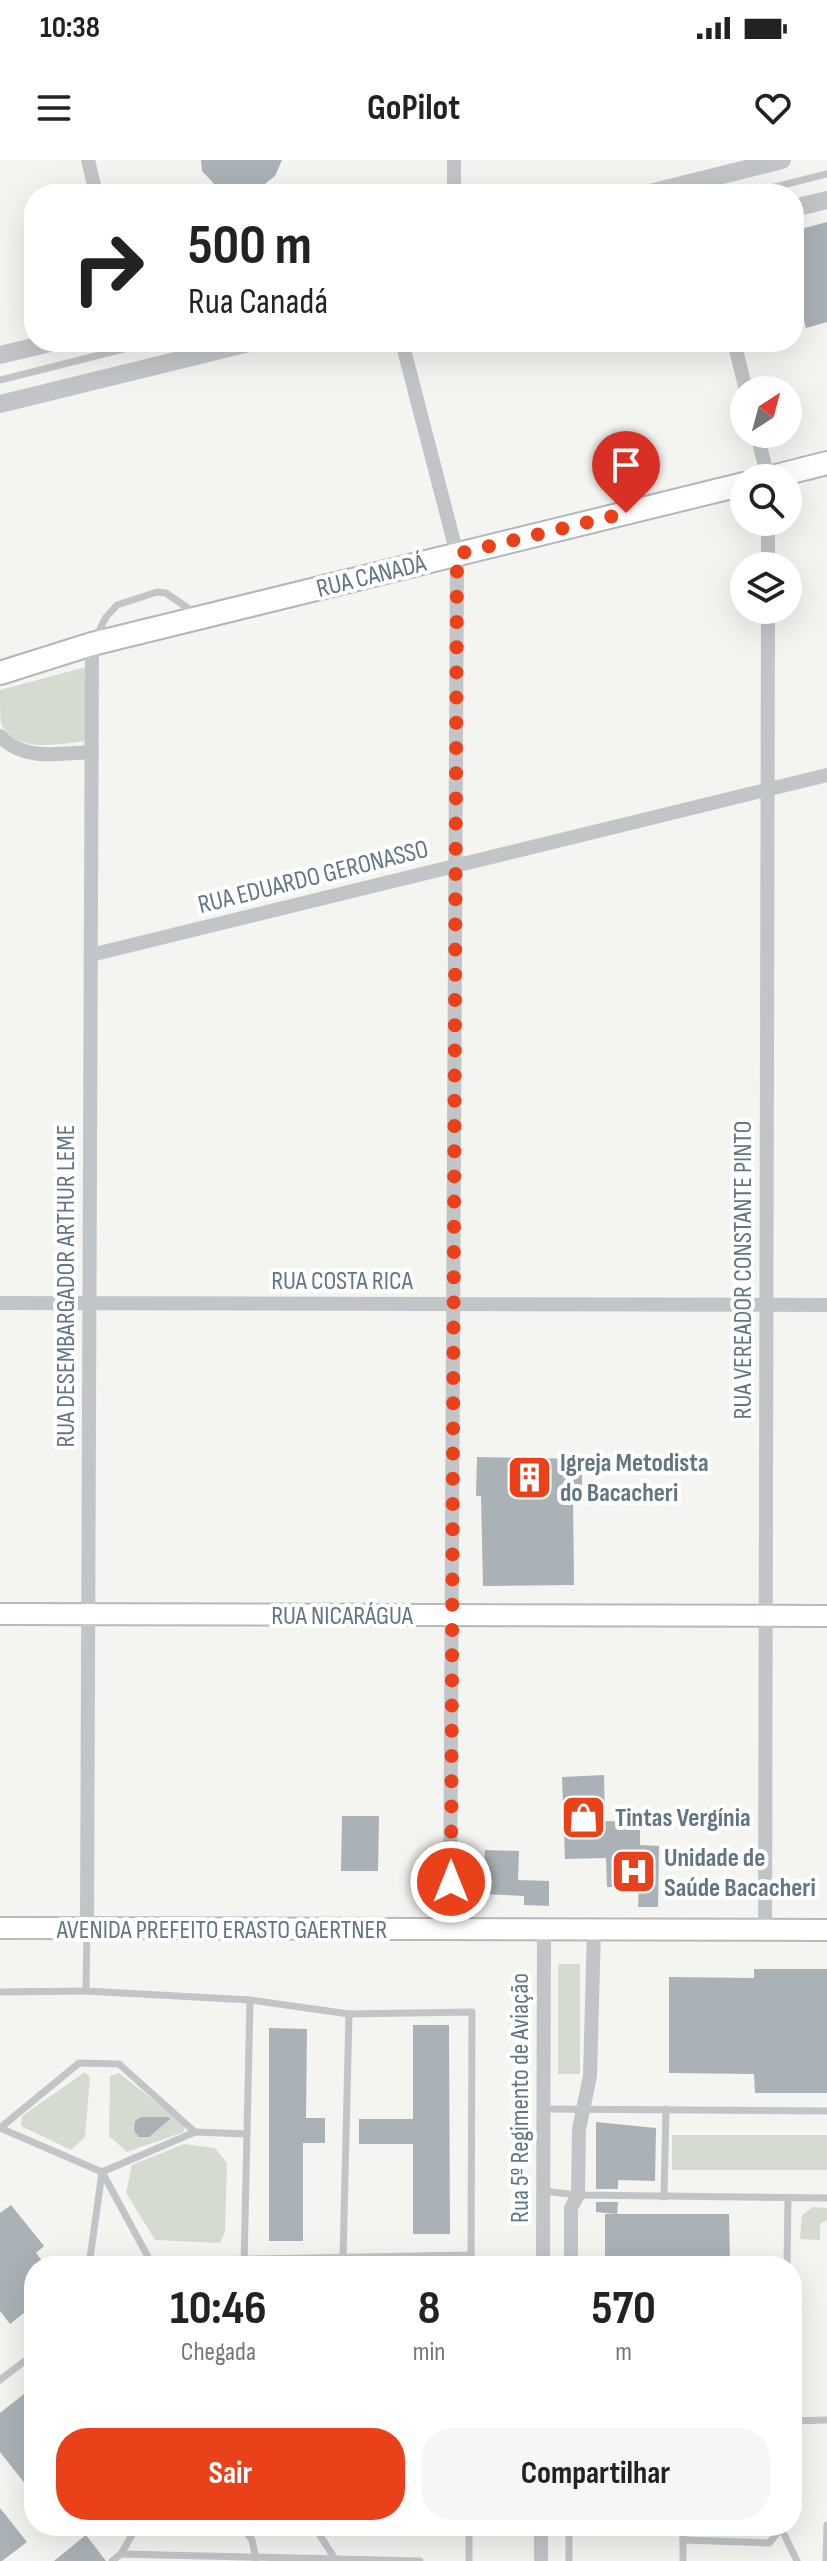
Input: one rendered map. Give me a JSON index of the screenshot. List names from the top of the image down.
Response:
{
  "streets": {
    "main road": ["RUA CANADÁ", "RUA NICARÁGUA", "AVENIDA PREFEITO ERASTO GAERTNER"],
    "street": [
      "RUA EDUARDO GERONASSO",
      "RUA VEREADOR CONSTANTE PINTO",
      "RUA COSTA RICA",
      "RUA DESEMBARGADOR ARTHUR LEME",
      "Rua 5º Regimento de Aviação"
    ]
  },
  "crossings": [
    ["RUA CANADÁ", "RUA DESEMBARGADOR ARTHUR LEME"],
    ["RUA EDUARDO GERONASSO", "RUA VEREADOR CONSTANTE PINTO"],
    ["RUA EDUARDO GERONASSO", "RUA DESEMBARGADOR ARTHUR LEME"],
    ["RUA VEREADOR CONSTANTE PINTO", "RUA COSTA RICA"],
    ["RUA VEREADOR CONSTANTE PINTO", "RUA NICARÁGUA"],
    ["RUA VEREADOR CONSTANTE PINTO", "AVENIDA PREFEITO ERASTO GAERTNER"],
    ["RUA COSTA RICA", "RUA DESEMBARGADOR ARTHUR LEME"],
    ["RUA DESEMBARGADOR ARTHUR LEME", "RUA NICARÁGUA"],
    ["RUA DESEMBARGADOR ARTHUR LEME", "AVENIDA PREFEITO ERASTO GAERTNER"],
    ["AVENIDA PREFEITO ERASTO GAERTNER", "Rua 5º Regimento de Aviação"]
  ],
  "places": {
    "building": ["Igreja Metodista do Bacacheri"],
    "shop": ["Tintas Vergínia"],
    "hospital": ["Unidade de Saúde Bacacheri"]
  },
  "north": "top right",
  "page": {
    "status": "10:38",
    "header": "GoPilot",
    "turn": ["500 m", "Rua Canadá"],
    "eta": [
      "10:46",
      "Chegada",
      "8",
      "min",
      "570",
      "m"
    ],
    "buttons": ["Sair", "Compartilhar"]
  }
}
